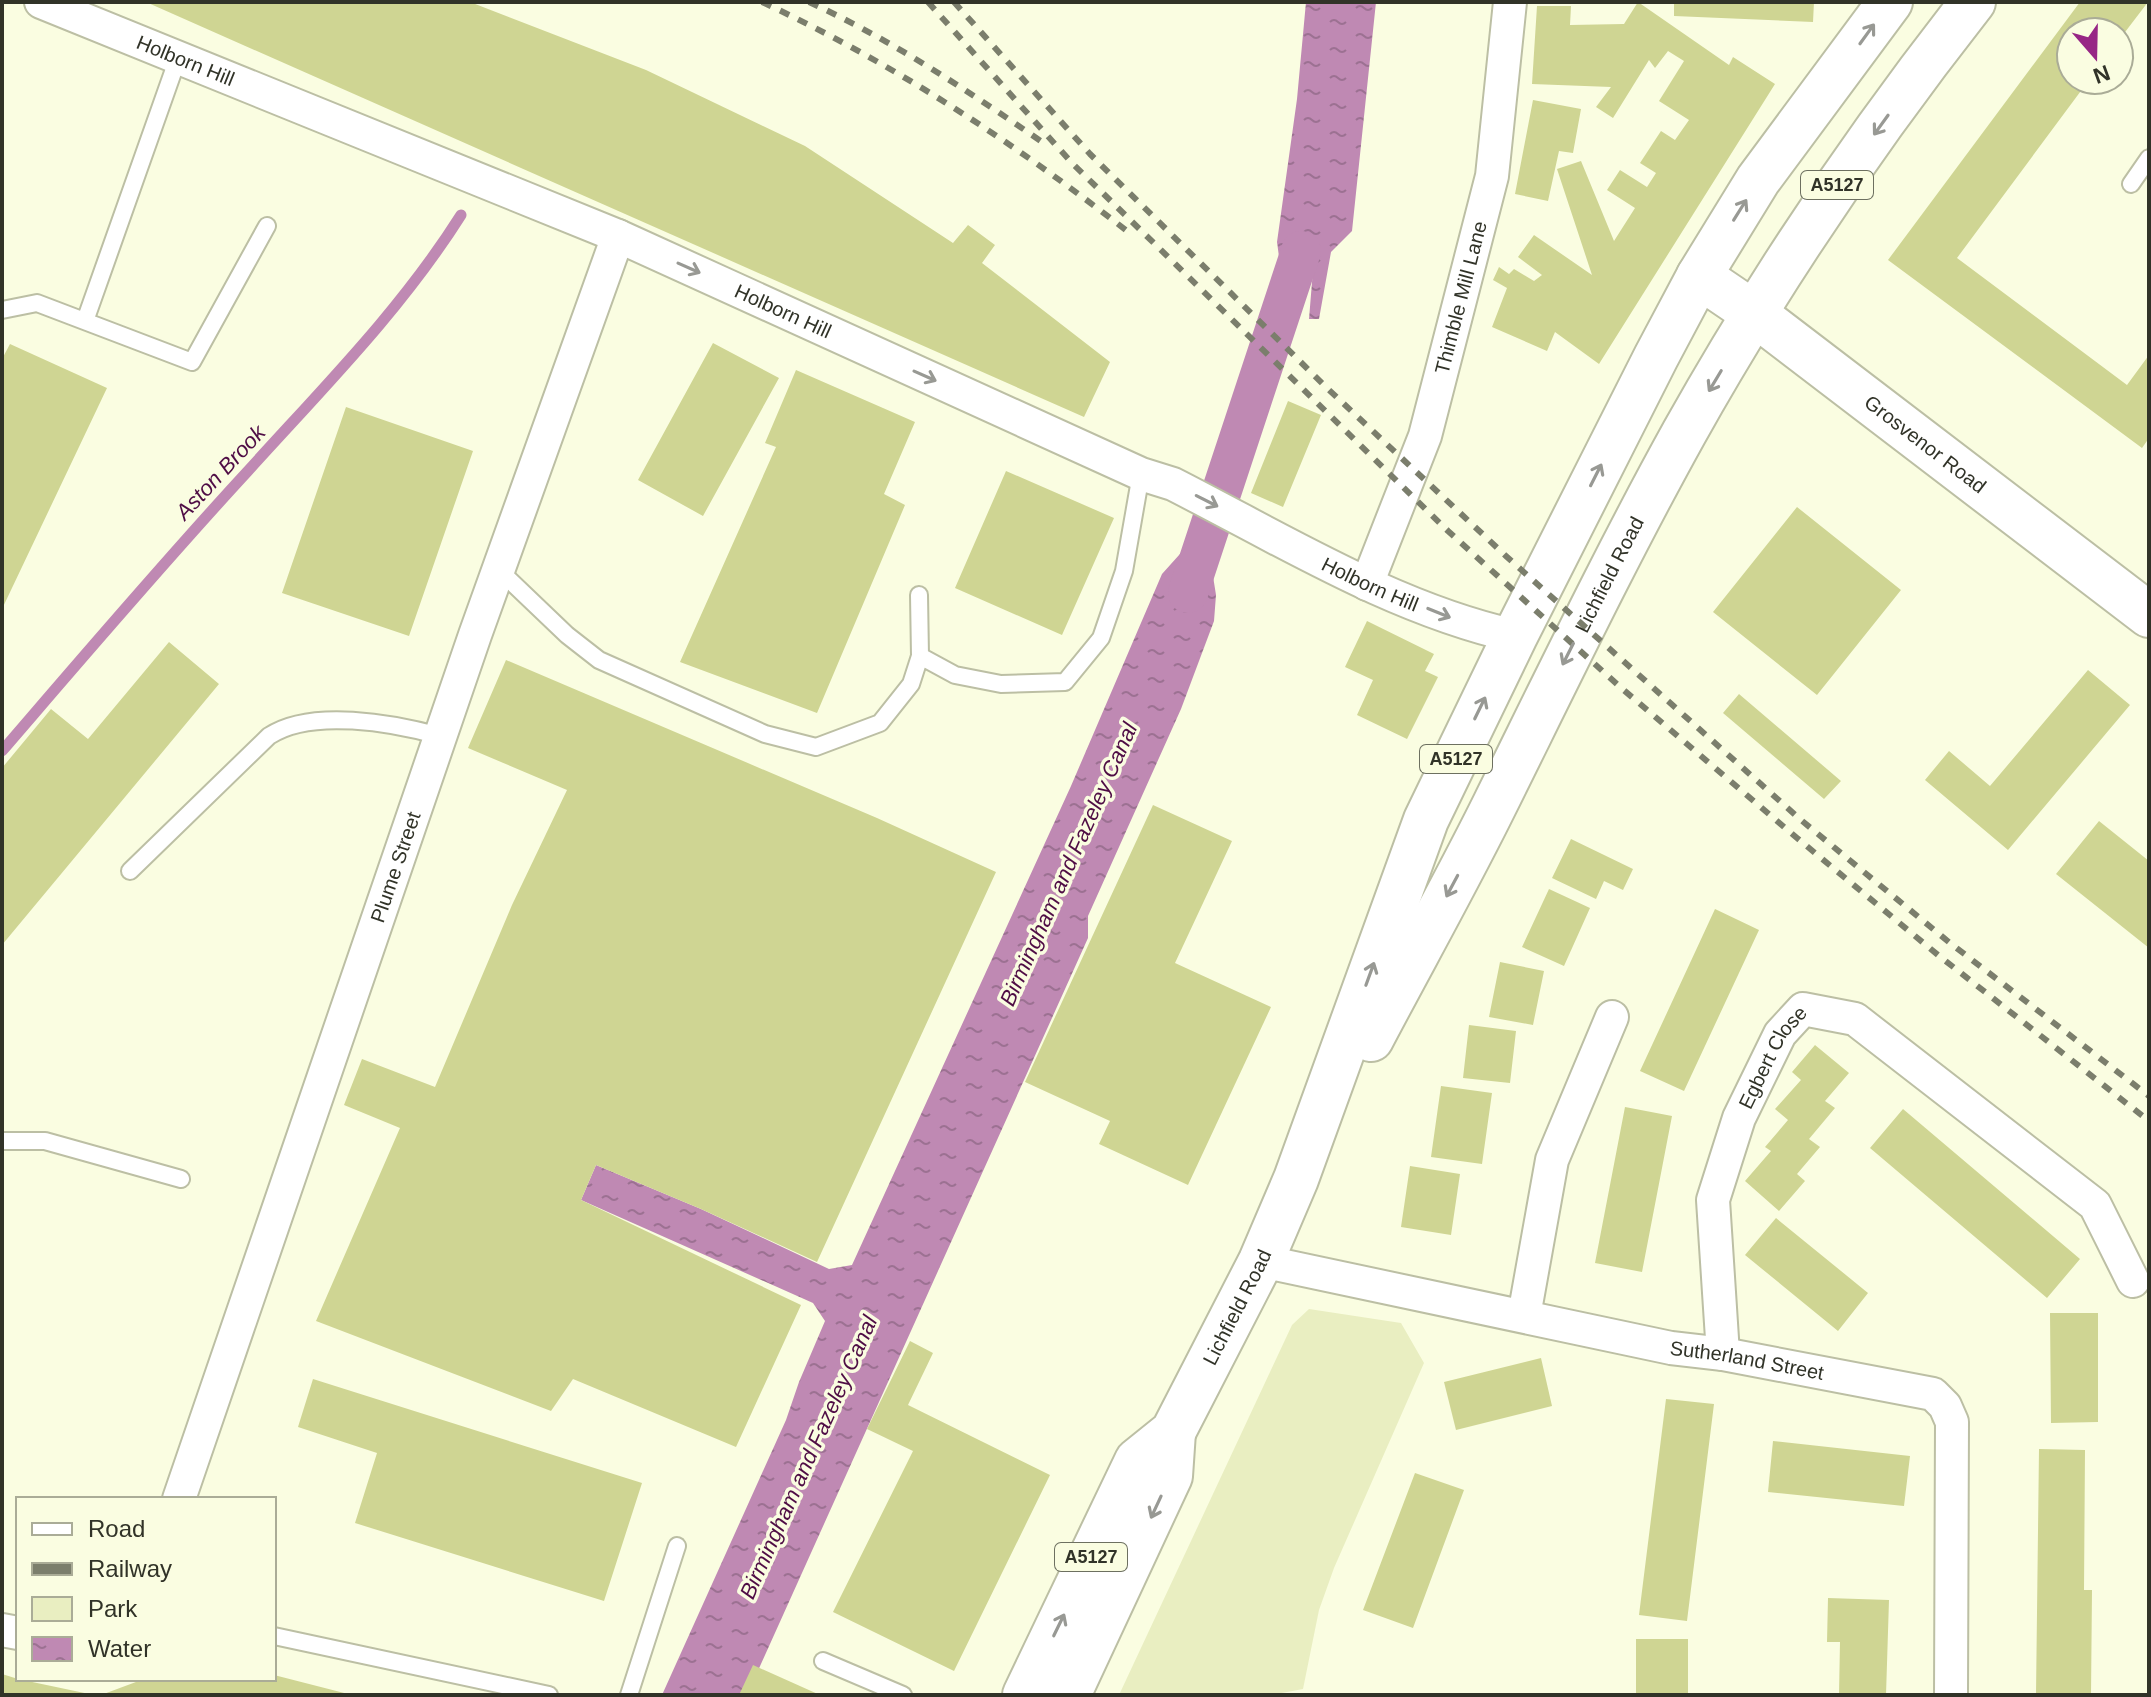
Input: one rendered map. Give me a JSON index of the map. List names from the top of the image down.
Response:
{
  "streets": {
    "main road": ["A5127", "Grosvenor Road", "Lichfield Road"],
    "street": [
      "Holborn Hill",
      "Thimble Mill Lane",
      "Plume Street",
      "Egbert Close",
      "Sutherland Street"
    ]
  },
  "crossings": [
    ["Holborn Hill", "Thimble Mill Lane"],
    ["Holborn Hill", "Lichfield Road"],
    ["Holborn Hill", "Plume Street"],
    ["Grosvenor Road", "Lichfield Road"],
    ["Lichfield Road", "Sutherland Street"],
    ["Egbert Close", "Sutherland Street"]
  ],
  "one_way": ["Holborn Hill"],
  "water": ["Aston Brook", "Birmingham and Fazeley Canal"],
  "legend": [
    "Road",
    "Railway",
    "Park",
    "Water"
  ],
  "north": "bottom"
}
